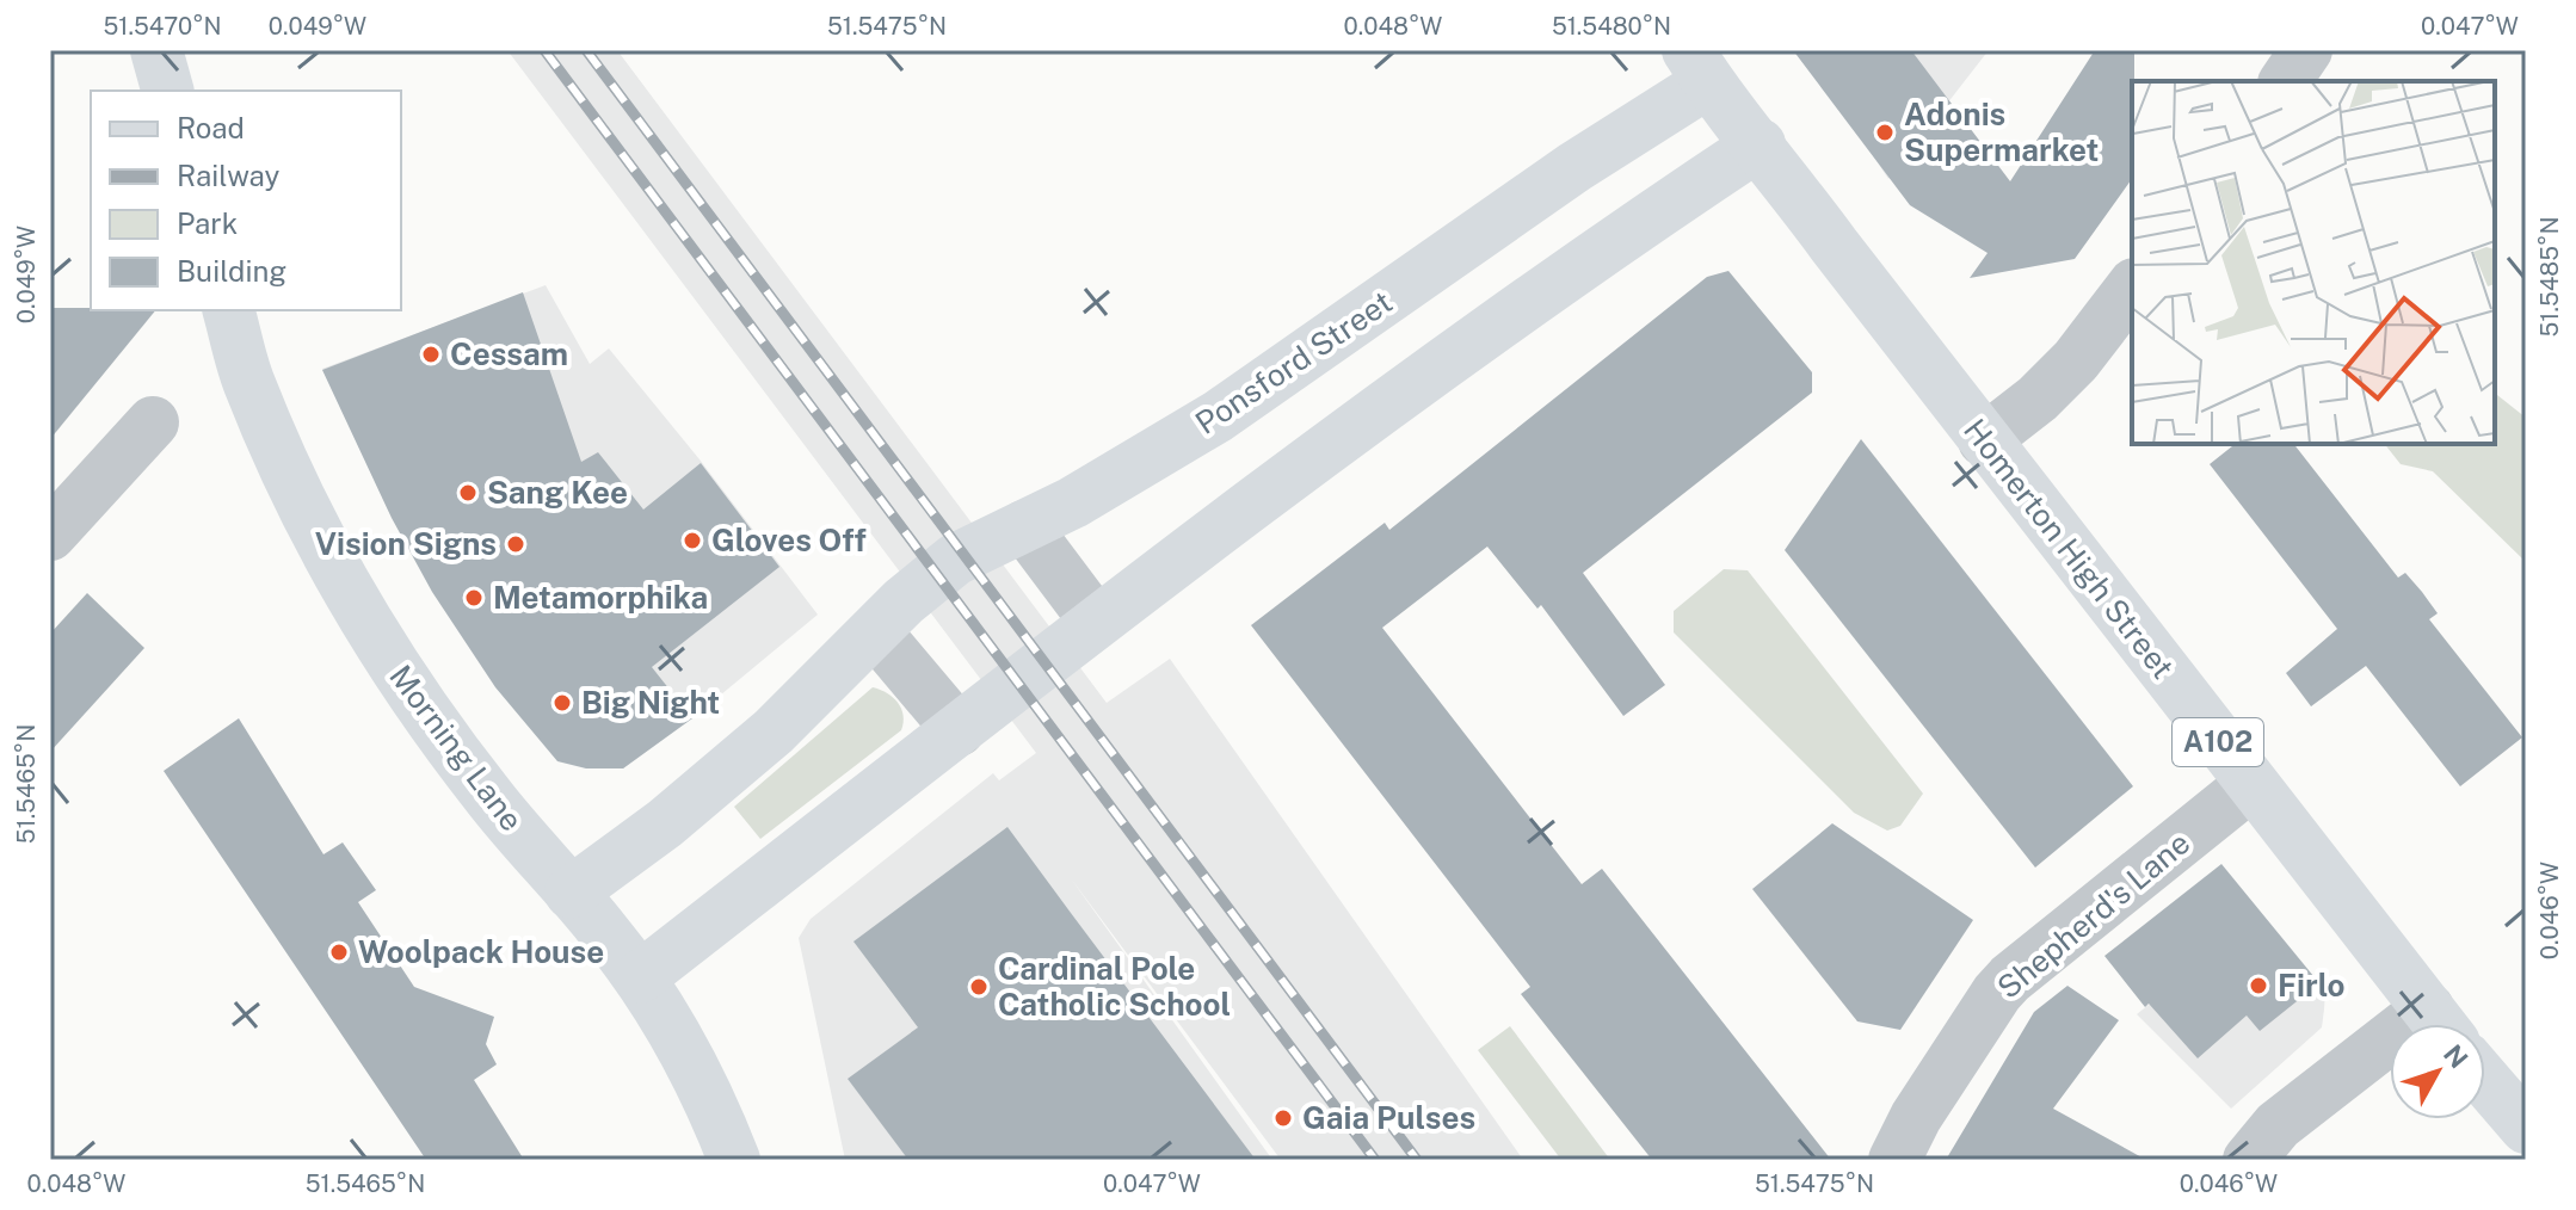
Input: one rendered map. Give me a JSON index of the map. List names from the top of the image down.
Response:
{
  "streets": {
    "main road": [
      "Ponsford Street",
      "Homerton High Street",
      "A102",
      "Morning Lane"
    ],
    "street": ["Shepherd's Lane"]
  },
  "crossings": [
    ["Ponsford Street", "Homerton High Street"],
    ["Ponsford Street", "Morning Lane"],
    ["Homerton High Street", "Shepherd's Lane"]
  ],
  "places": [
    "Adonis Supermarket",
    "Cessam",
    "Sang Kee",
    "Gloves Off",
    "Vision Signs",
    "Metamorphika",
    "Big Night",
    "Woolpack House",
    "Firlo",
    "Cardinal Pole Catholic School",
    "Gaia Pulses"
  ],
  "legend": [
    "Road",
    "Railway",
    "Park",
    "Building"
  ],
  "north": "top right",
  "coordinates": [
    "51.5470°N",
    "0.049°W",
    "51.5475°N",
    "0.048°W",
    "51.5480°N",
    "0.047°W",
    "51.5485°N",
    "51.5465°N",
    "0.046°W"
  ]
}
